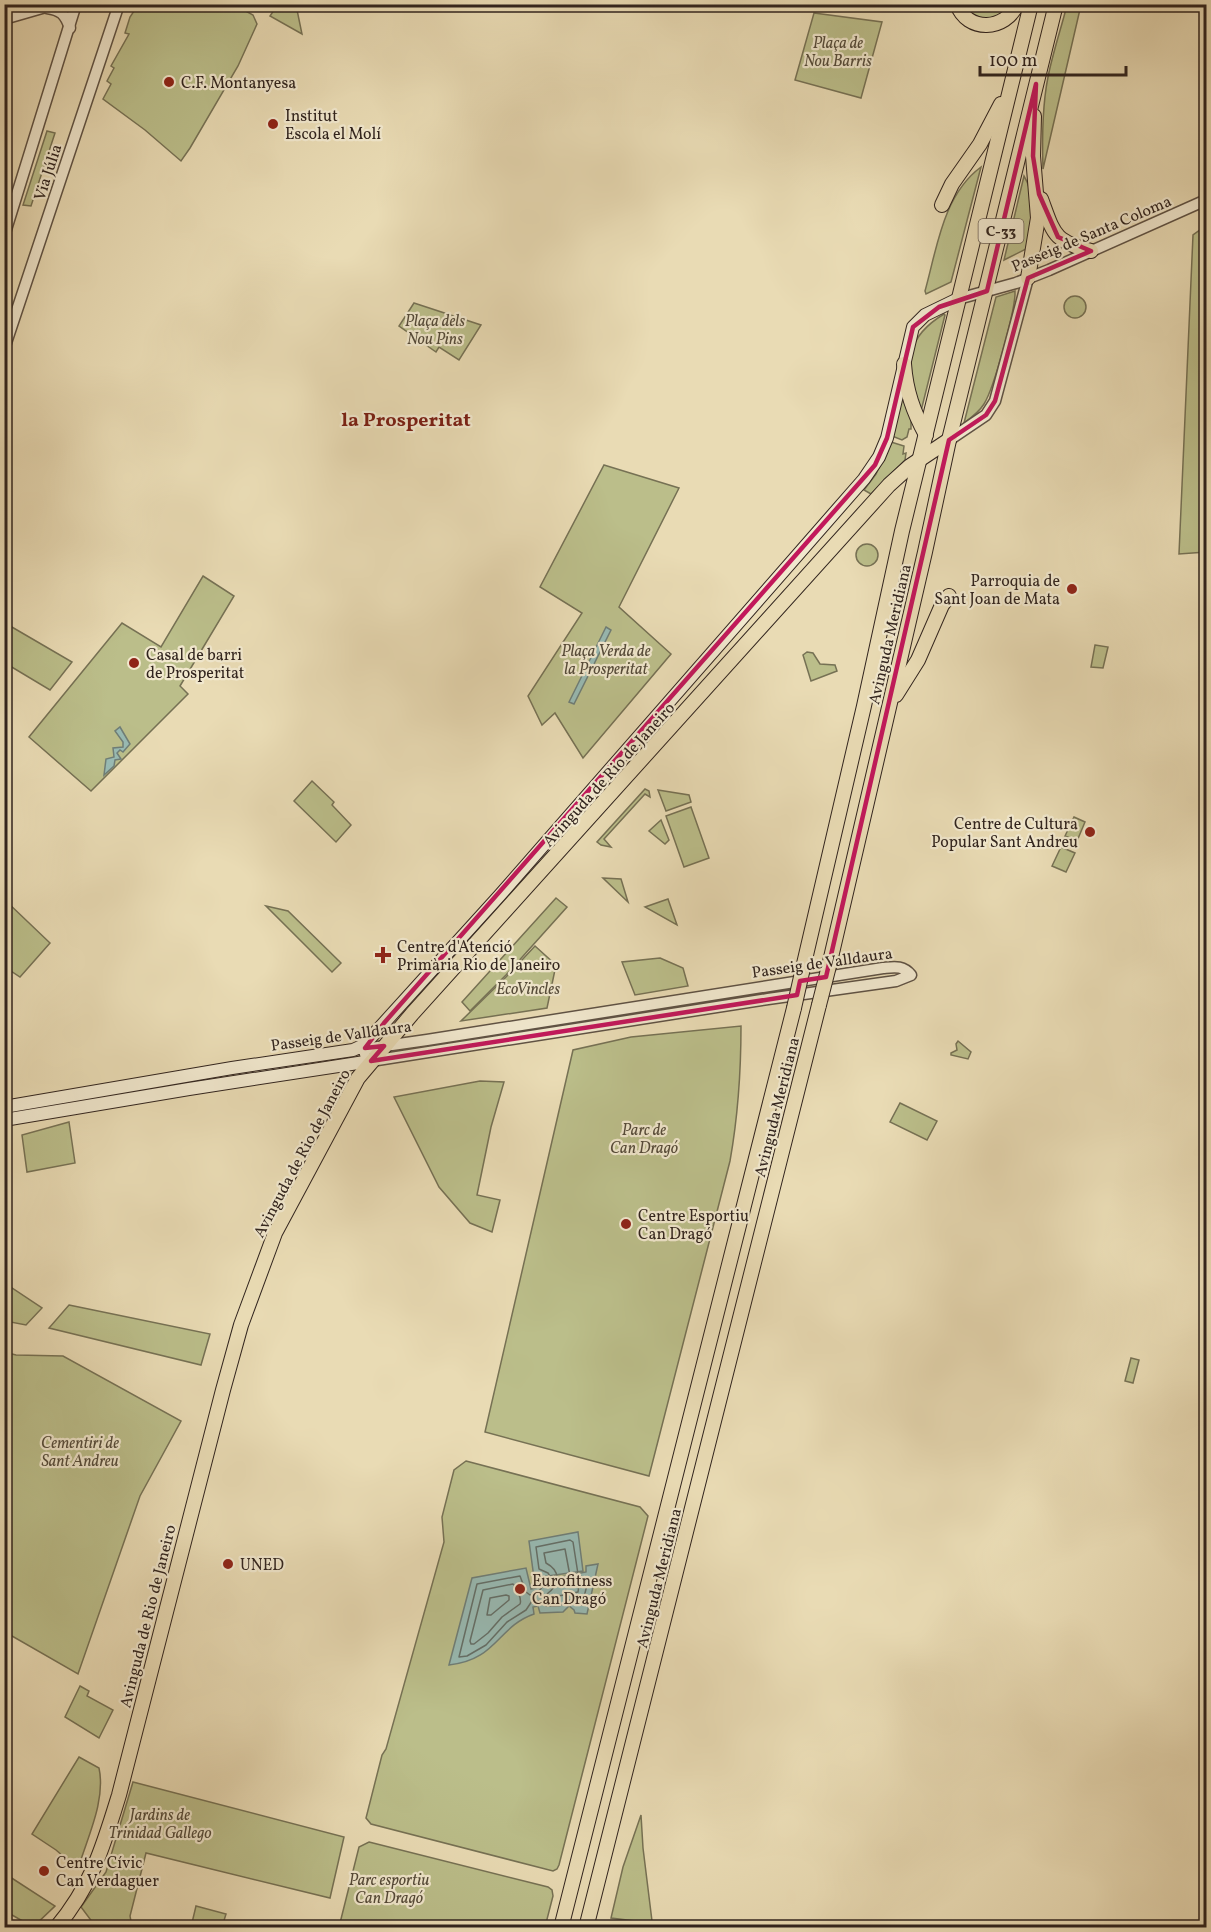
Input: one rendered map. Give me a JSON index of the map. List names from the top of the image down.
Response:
{
  "streets": {
    "main road": [
      "C-33",
      "Avinguda Meridiana",
      "Avinguda de Rio de Janeiro",
      "Passeig de Valldaura"
    ],
    "street": ["Via Júlia", "Passeig de Santa Coloma"]
  },
  "crossings": [
    ["Passeig de Santa Coloma", "Avinguda Meridiana"],
    ["Avinguda Meridiana", "Avinguda de Rio de Janeiro"],
    ["Avinguda de Rio de Janeiro", "Passeig de Valldaura"]
  ],
  "districts": ["la Prosperitat"],
  "parks": [
    "Plaça de Nou Barris",
    "Plaça dels Nou Pins",
    "Plaça Verda de la Prosperitat",
    "EcoVincles",
    "Parc de Can Dragó",
    "Cementiri de Sant Andreu",
    "Jardins de Trinidad Gallego",
    "Parc esportiu Can Dragó"
  ],
  "places": {
    "other": [
      "C.F. Montanyesa",
      "Institut Escola el Molí",
      "Parroquia de Sant Joan de Mata",
      "Casal de barri de Prosperitat",
      "Centre de Cultura Popular Sant Andreu",
      "Centre Esportiu Can Dragó",
      "UNED",
      "Eurofitness Can Dragó",
      "Centre Cívic Can Verdaguer"
    ],
    "health": ["Centre d'Atenció Primària Rio de Janeiro"]
  },
  "scale_bar": "100 m"
}
